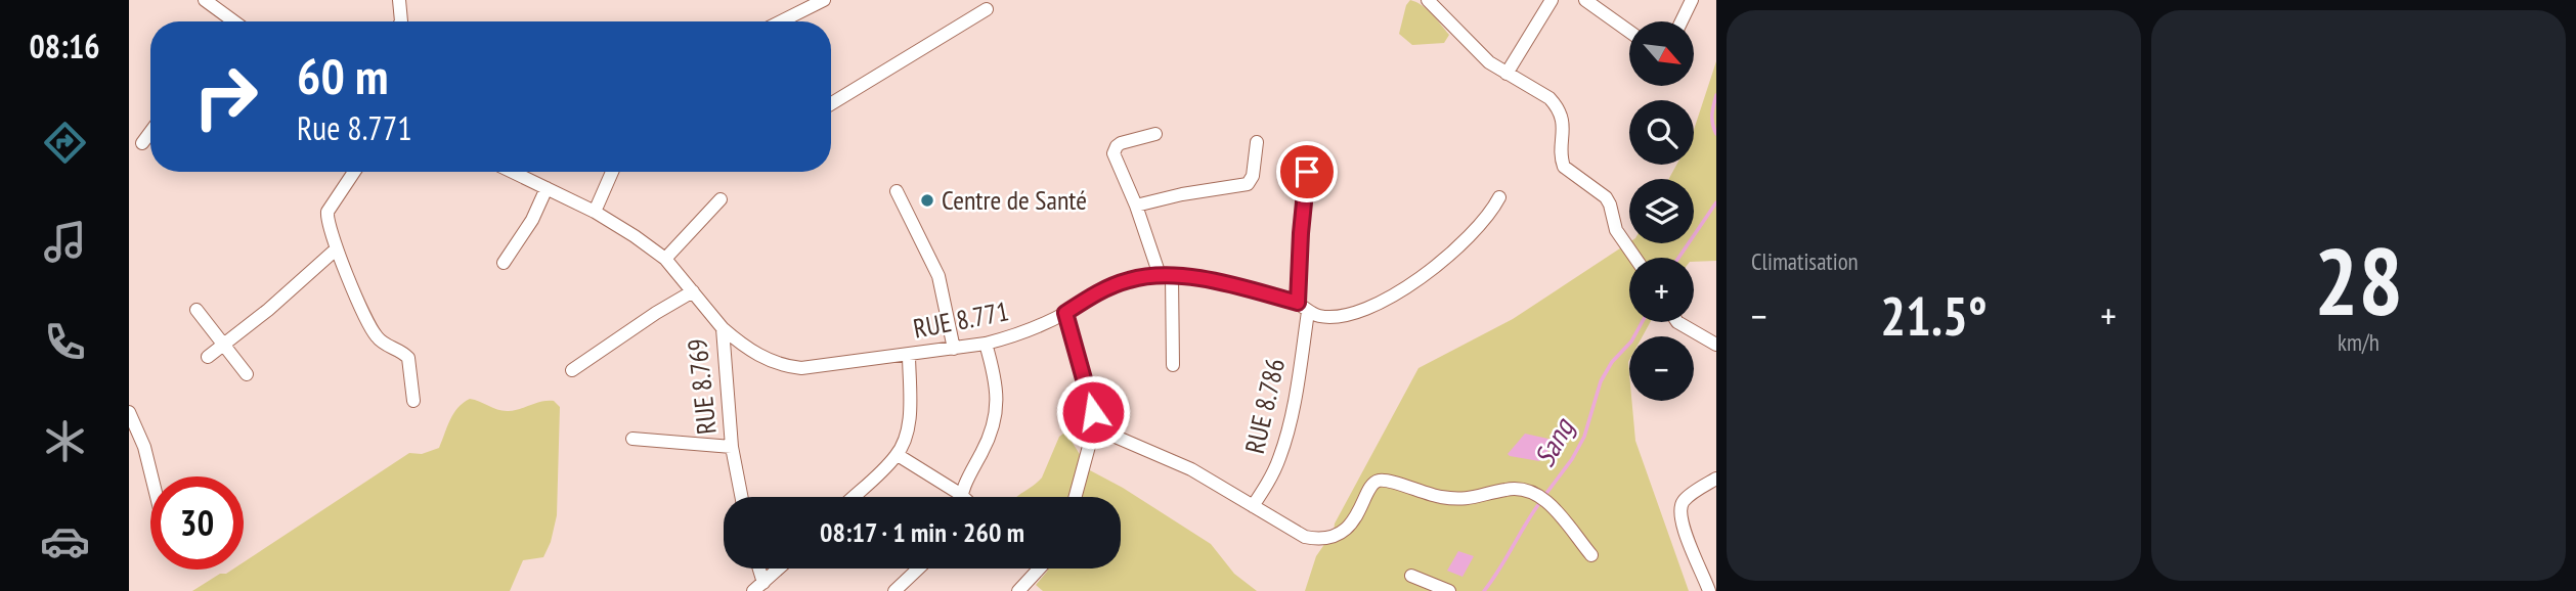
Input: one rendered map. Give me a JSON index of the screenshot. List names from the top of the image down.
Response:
{
  "streets": {
    "street": ["RUE 8.771", "RUE 8.769", "RUE 8.786"]
  },
  "crossings": [
    ["RUE 8.771", "RUE 8.769"],
    ["RUE 8.771", "RUE 8.786"]
  ],
  "water": ["Sang"],
  "places": ["Centre de Santé"],
  "north": "bottom right",
  "page": {
    "tabs": "08:16",
    "tile": [
      "Climatisation",
      ["28", "km/h"]
    ],
    "map_buttons": ["+", "−"],
    "turn": ["60 m", "Rue 8.771"],
    "heat": ["−", "21.5°", "+"],
    "limit": "30",
    "trip": "08:17 · 1 min · 260 m"
  }
}
